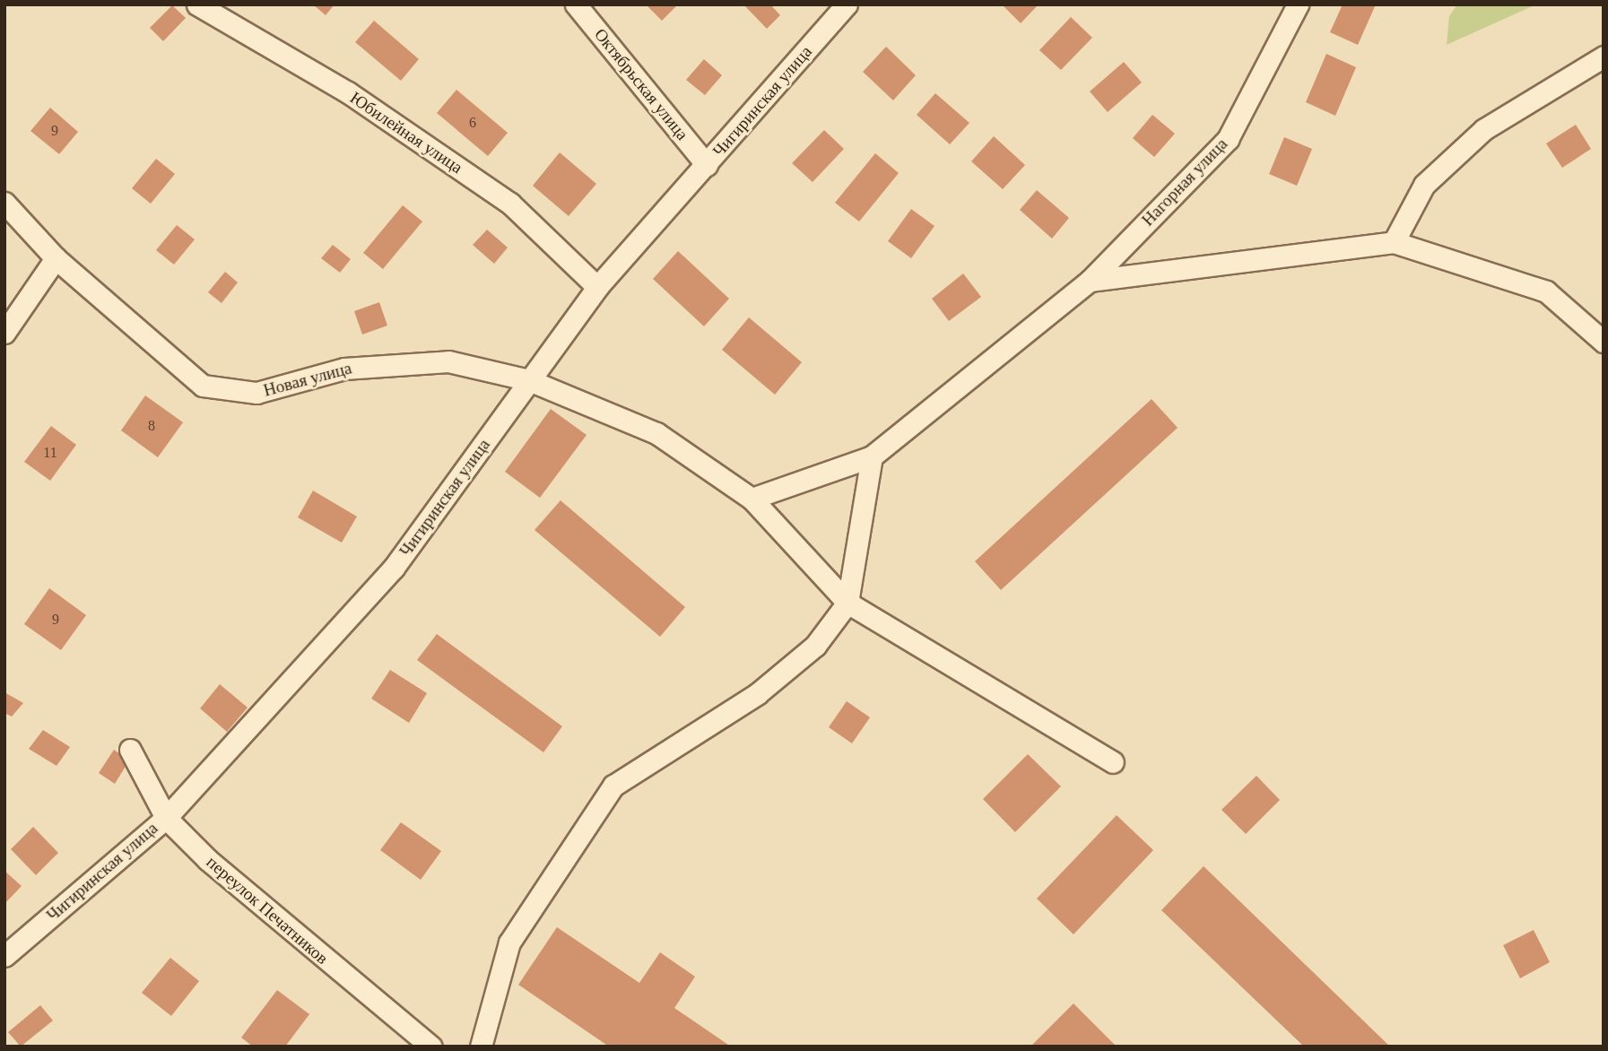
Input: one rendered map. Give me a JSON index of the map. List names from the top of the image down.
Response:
{
  "streets": {
    "street": [
      "Октябрьская улица",
      "Чигиринская улица",
      "Юбилейная улица",
      "Нагорная улица",
      "Новая улица",
      "переулок Печатников"
    ]
  },
  "crossings": [
    ["Октябрьская улица", "Чигиринская улица"],
    ["Чигиринская улица", "Юбилейная улица"],
    ["Чигиринская улица", "Новая улица"],
    ["Чигиринская улица", "переулок Печатников"],
    ["Нагорная улица", "Новая улица"]
  ],
  "house_numbers": [
    "6",
    "9",
    "8",
    "11",
    "9"
  ]
}
